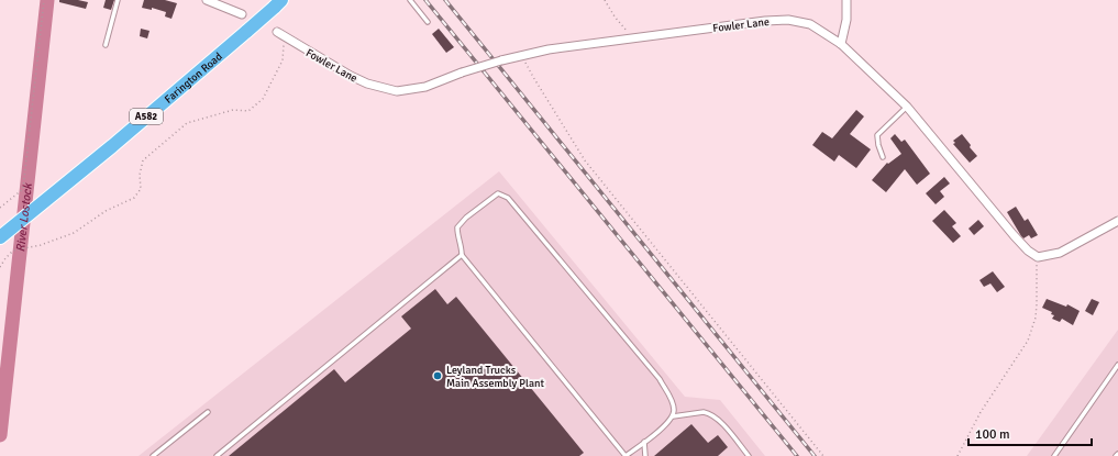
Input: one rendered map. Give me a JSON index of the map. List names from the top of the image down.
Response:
{
  "streets": {
    "highway": ["Farington Road", "A582"],
    "street": ["Fowler Lane"]
  },
  "water": ["River Lostock"],
  "places": ["Leyland Trucks Main Assembly Plant"],
  "scale_bar": "100 m"
}
